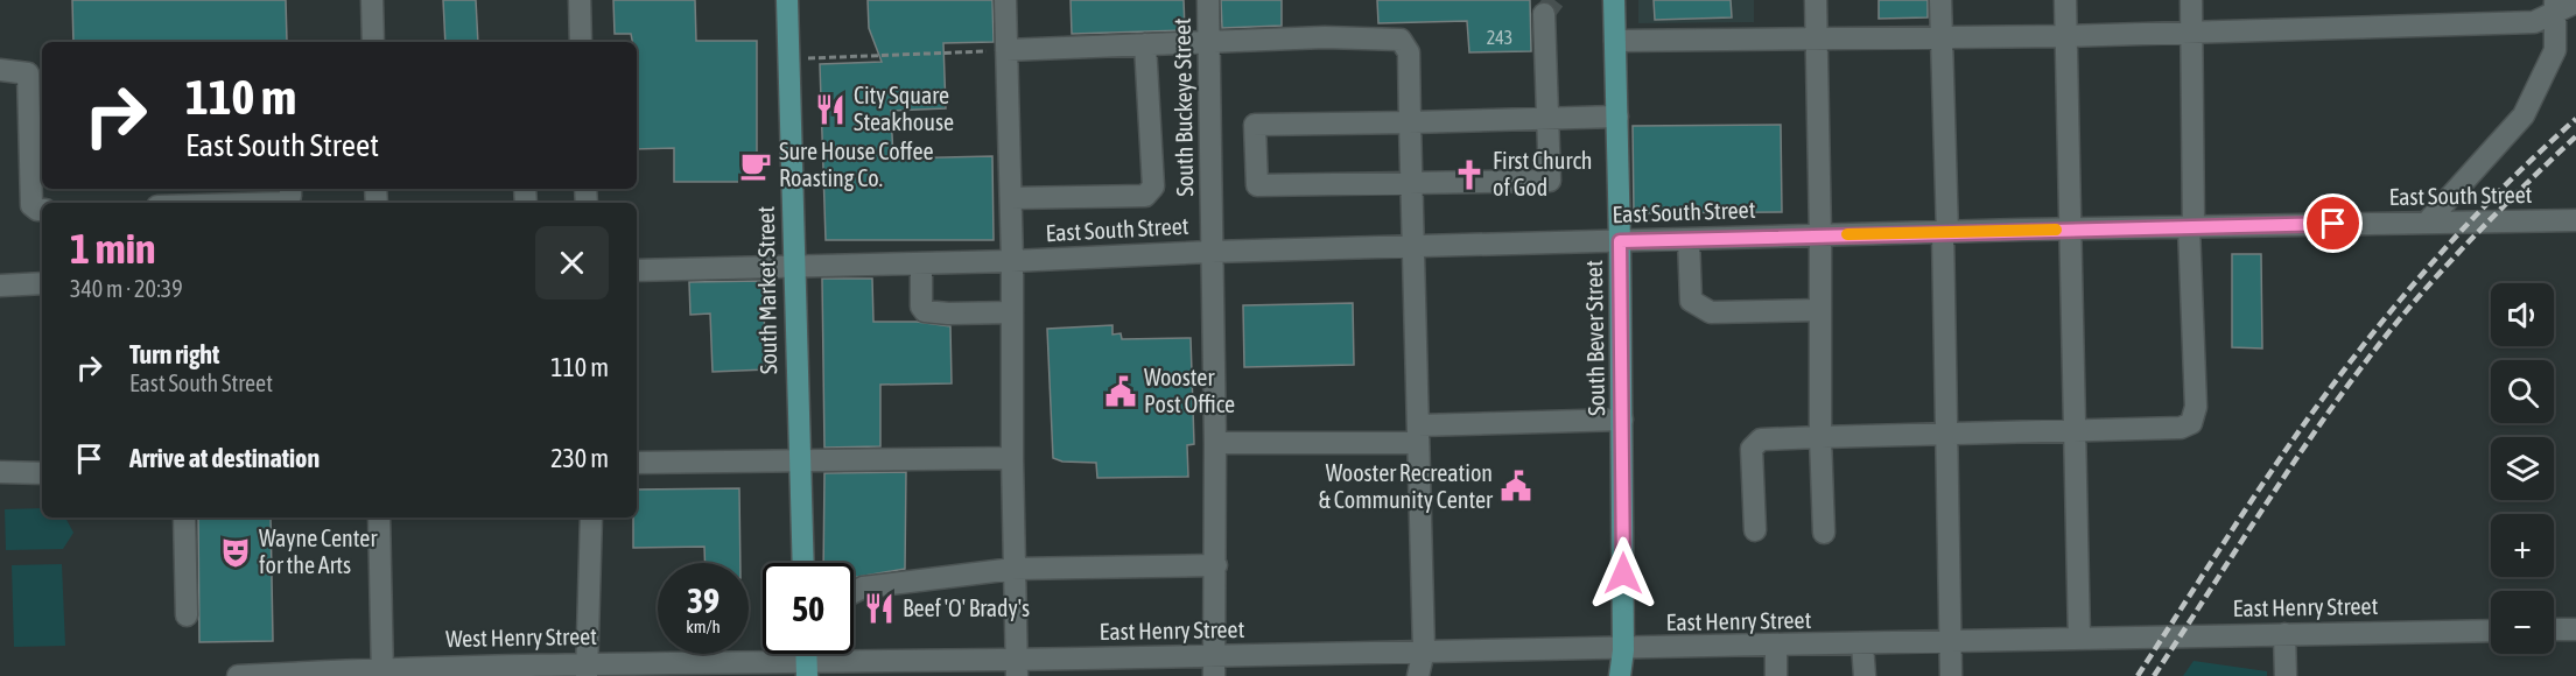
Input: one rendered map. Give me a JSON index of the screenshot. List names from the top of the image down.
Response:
{
  "streets": {
    "main road": ["South Market Street", "South Bever Street"],
    "street": [
      "South Buckeye Street",
      "East South Street",
      "East Henry Street",
      "West Henry Street"
    ]
  },
  "crossings": [
    ["South Buckeye Street", "East South Street"],
    ["South Buckeye Street", "East Henry Street"],
    ["East South Street", "South Market Street"],
    ["East South Street", "South Bever Street"],
    ["South Bever Street", "East Henry Street"],
    ["East Henry Street", "West Henry Street"]
  ],
  "places": {
    "restaurant": ["City Square Steakhouse", "Beef 'O' Brady's"],
    "cafe": ["Sure House Coffee Roasting Co."],
    "church": ["First Church of God"],
    "public building": ["Wooster Post Office", "Wooster Recreation & Community Center"],
    "theatre": ["Wayne Center for the Arts"]
  },
  "house_numbers": ["243"],
  "page": {
    "turn": ["110 m", "East South Street"],
    "heading": ["1 min", "340 m · 20:39"],
    "map_buttons": ["+", "−"],
    "list": [
      {
        "name": "Turn right",
        "note": "East South Street",
        "value": "110 m"
      },
      {
        "name": "Arrive at destination",
        "value": "230 m"
      }
    ],
    "speed": "39 km/h",
    "limit": "50"
  }
}
